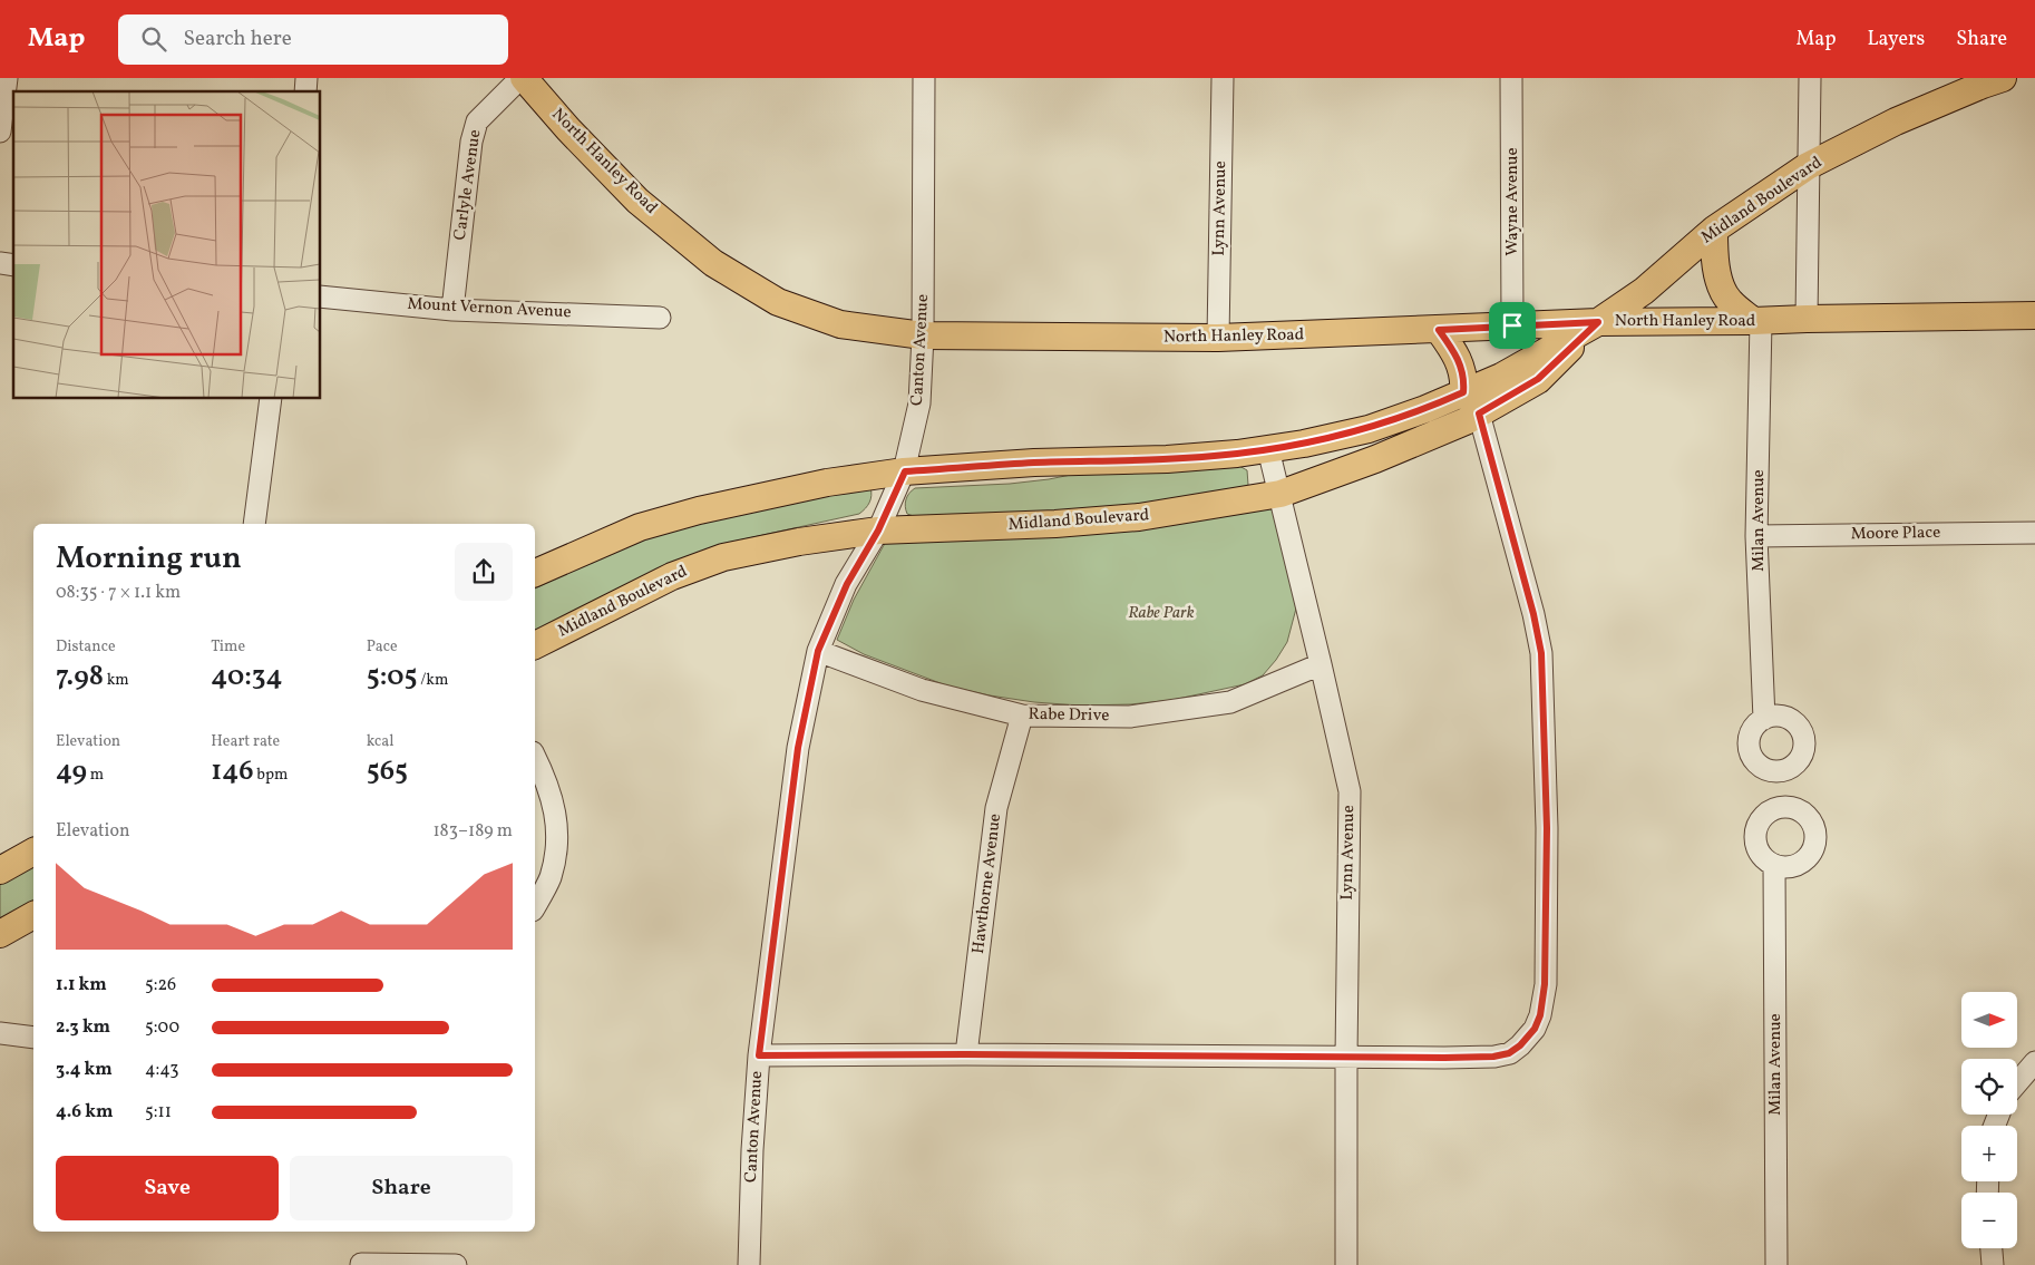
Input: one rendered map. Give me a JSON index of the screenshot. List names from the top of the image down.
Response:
{
  "streets": {
    "main road": ["North Hanley Road", "Midland Boulevard"],
    "street": [
      "Carlyle Avenue",
      "Wayne Avenue",
      "Lynn Avenue",
      "Mount Vernon Avenue",
      "Canton Avenue",
      "Milan Avenue",
      "Moore Place",
      "Rabe Drive",
      "Hawthorne Avenue"
    ]
  },
  "crossings": [
    ["North Hanley Road", "Carlyle Avenue"],
    ["North Hanley Road", "Midland Boulevard"],
    ["North Hanley Road", "Wayne Avenue"],
    ["North Hanley Road", "Lynn Avenue"],
    ["North Hanley Road", "Canton Avenue"],
    ["North Hanley Road", "Milan Avenue"],
    ["Carlyle Avenue", "Mount Vernon Avenue"],
    ["Midland Boulevard", "Lynn Avenue"],
    ["Midland Boulevard", "Canton Avenue"],
    ["Lynn Avenue", "Rabe Drive"],
    ["Canton Avenue", "Rabe Drive"],
    ["Milan Avenue", "Moore Place"],
    ["Rabe Drive", "Hawthorne Avenue"]
  ],
  "parks": ["Rabe Park"],
  "north": "right",
  "page": {
    "header": "Map",
    "search": "Search here",
    "nav": ["Map", "Layers", "Share"],
    "heading": ["Morning run", "08:35 · 7 × 1.1 km"],
    "stats": [
      ["Distance", "7.98 km"],
      ["Time", "40:34"],
      ["Pace", "5:05 /km"],
      ["Elevation", "49 m"],
      ["Heart rate", "146 bpm"],
      ["kcal", "565"]
    ],
    "chart": ["Elevation", "183–189 m"],
    "list": [
      {
        "name": "1.1 km",
        "note": "5:26"
      },
      {
        "name": "2.3 km",
        "note": "5:00"
      },
      {
        "name": "3.4 km",
        "note": "4:43"
      },
      {
        "name": "4.6 km",
        "note": "5:11"
      }
    ],
    "map_buttons": ["+", "−"],
    "buttons": ["Save", "Share"]
  }
}
